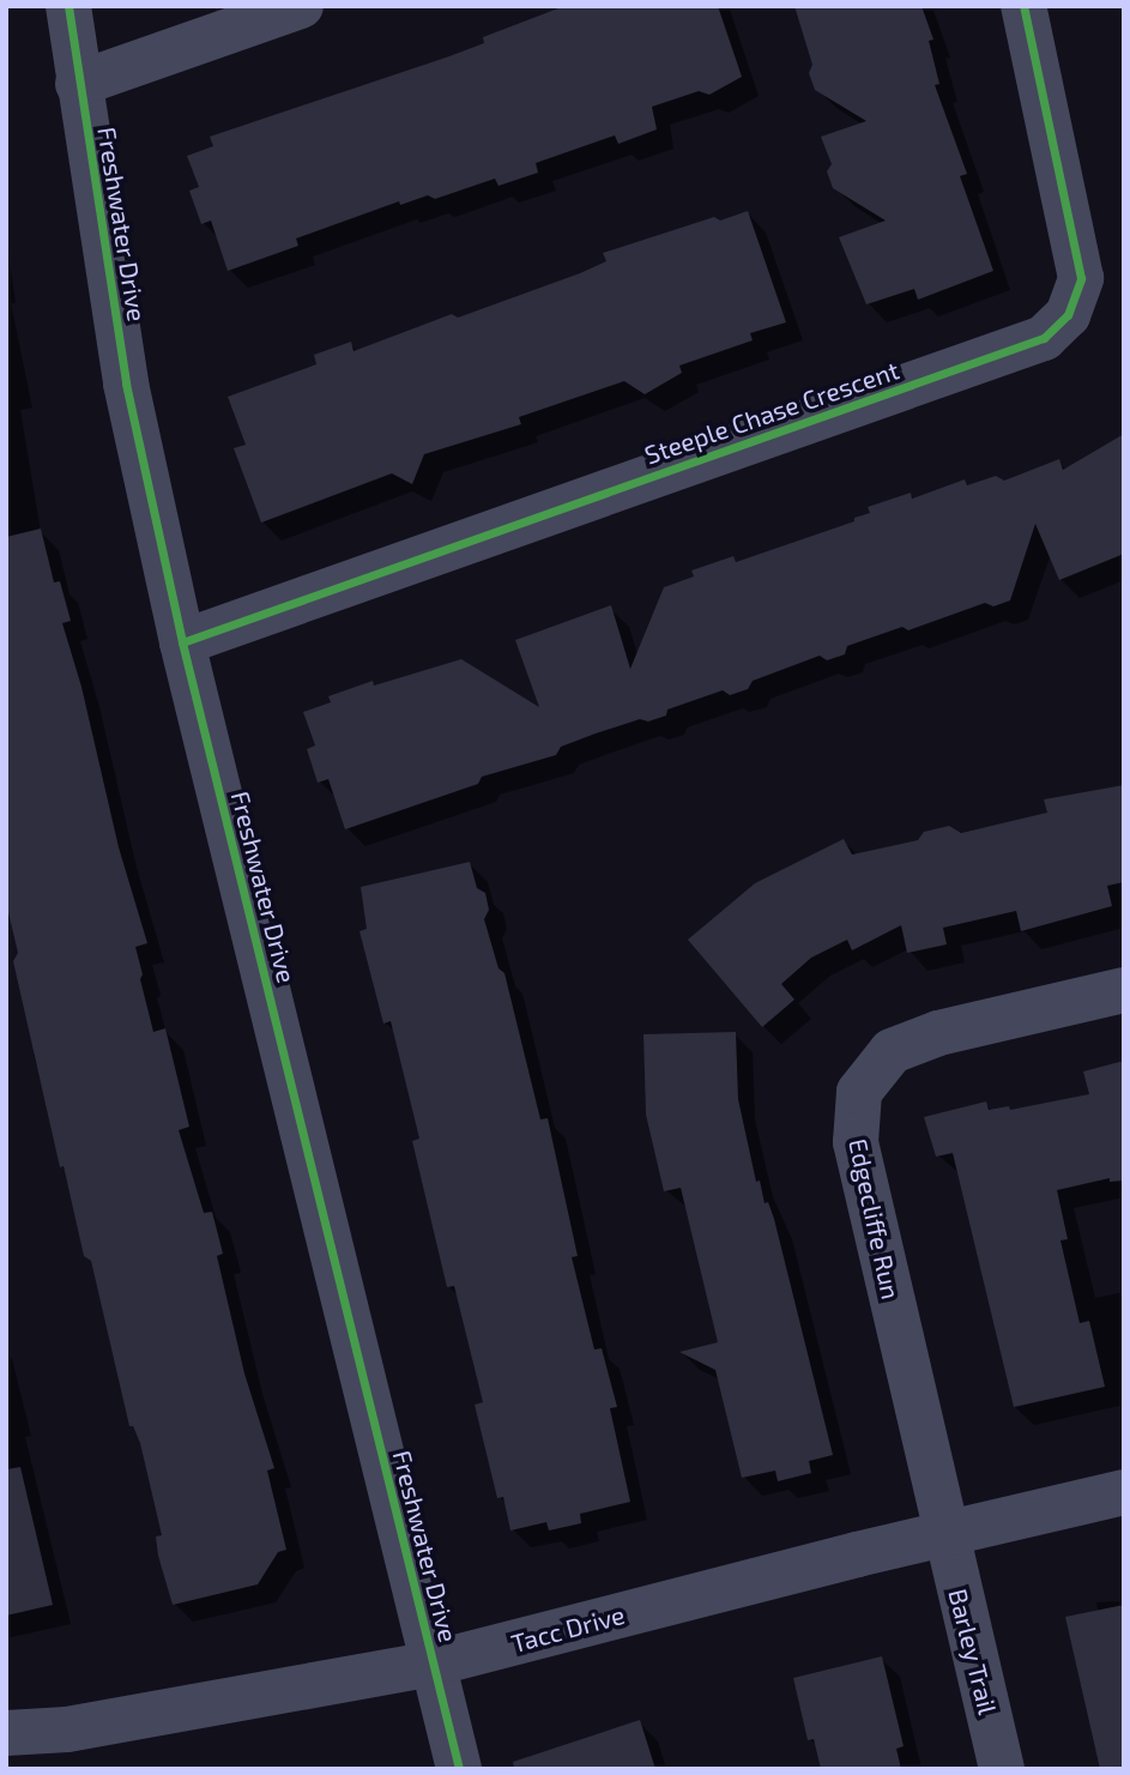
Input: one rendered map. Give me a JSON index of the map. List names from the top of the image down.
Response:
{
  "streets": {
    "street": [
      "Freshwater Drive",
      "Steeple Chase Crescent",
      "Edgecliffe Run",
      "Tacc Drive",
      "Barley Trail"
    ]
  },
  "crossings": [
    ["Freshwater Drive", "Steeple Chase Crescent"],
    ["Freshwater Drive", "Tacc Drive"],
    ["Edgecliffe Run", "Tacc Drive"],
    ["Edgecliffe Run", "Barley Trail"],
    ["Tacc Drive", "Barley Trail"]
  ]
}
